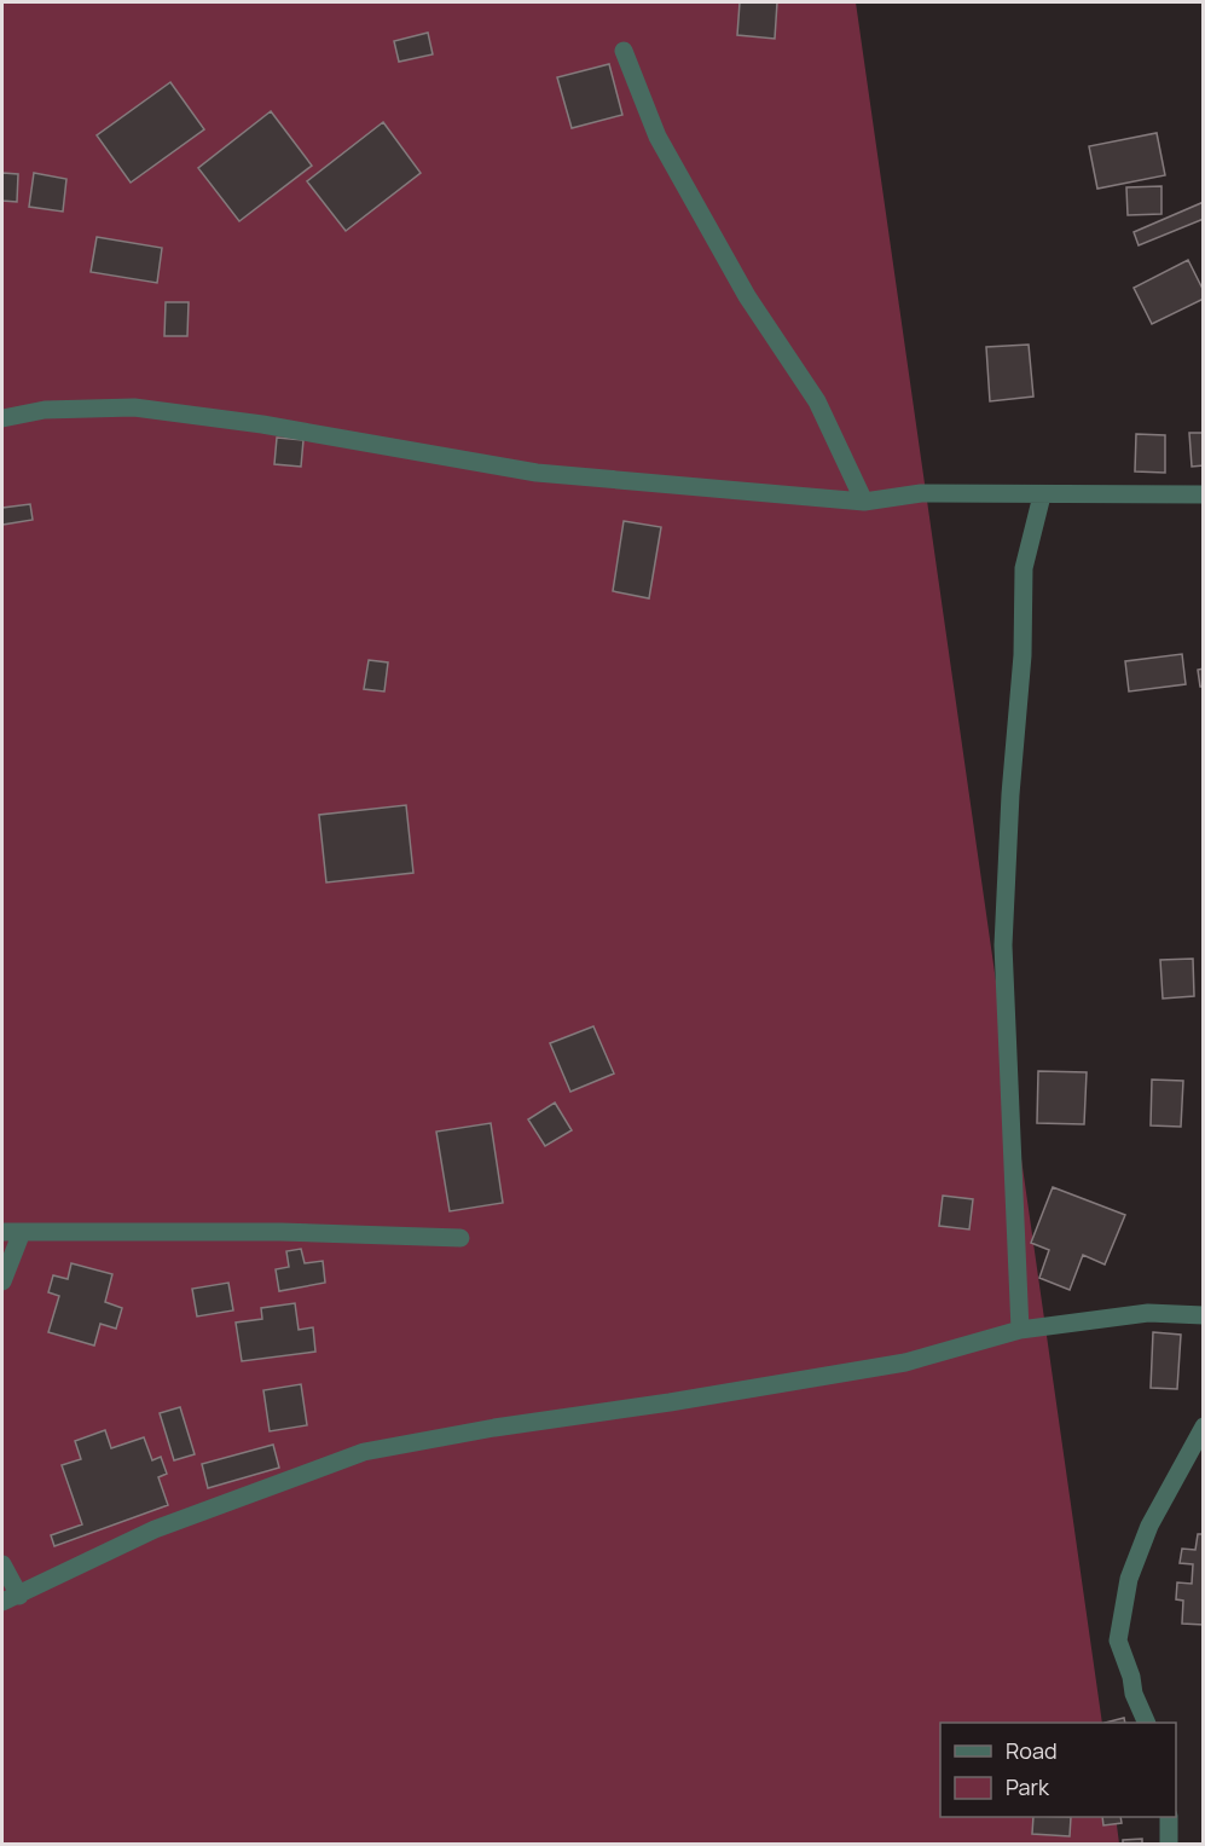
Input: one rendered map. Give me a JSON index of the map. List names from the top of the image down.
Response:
{
  "legend": ["Road", "Park"]
}
